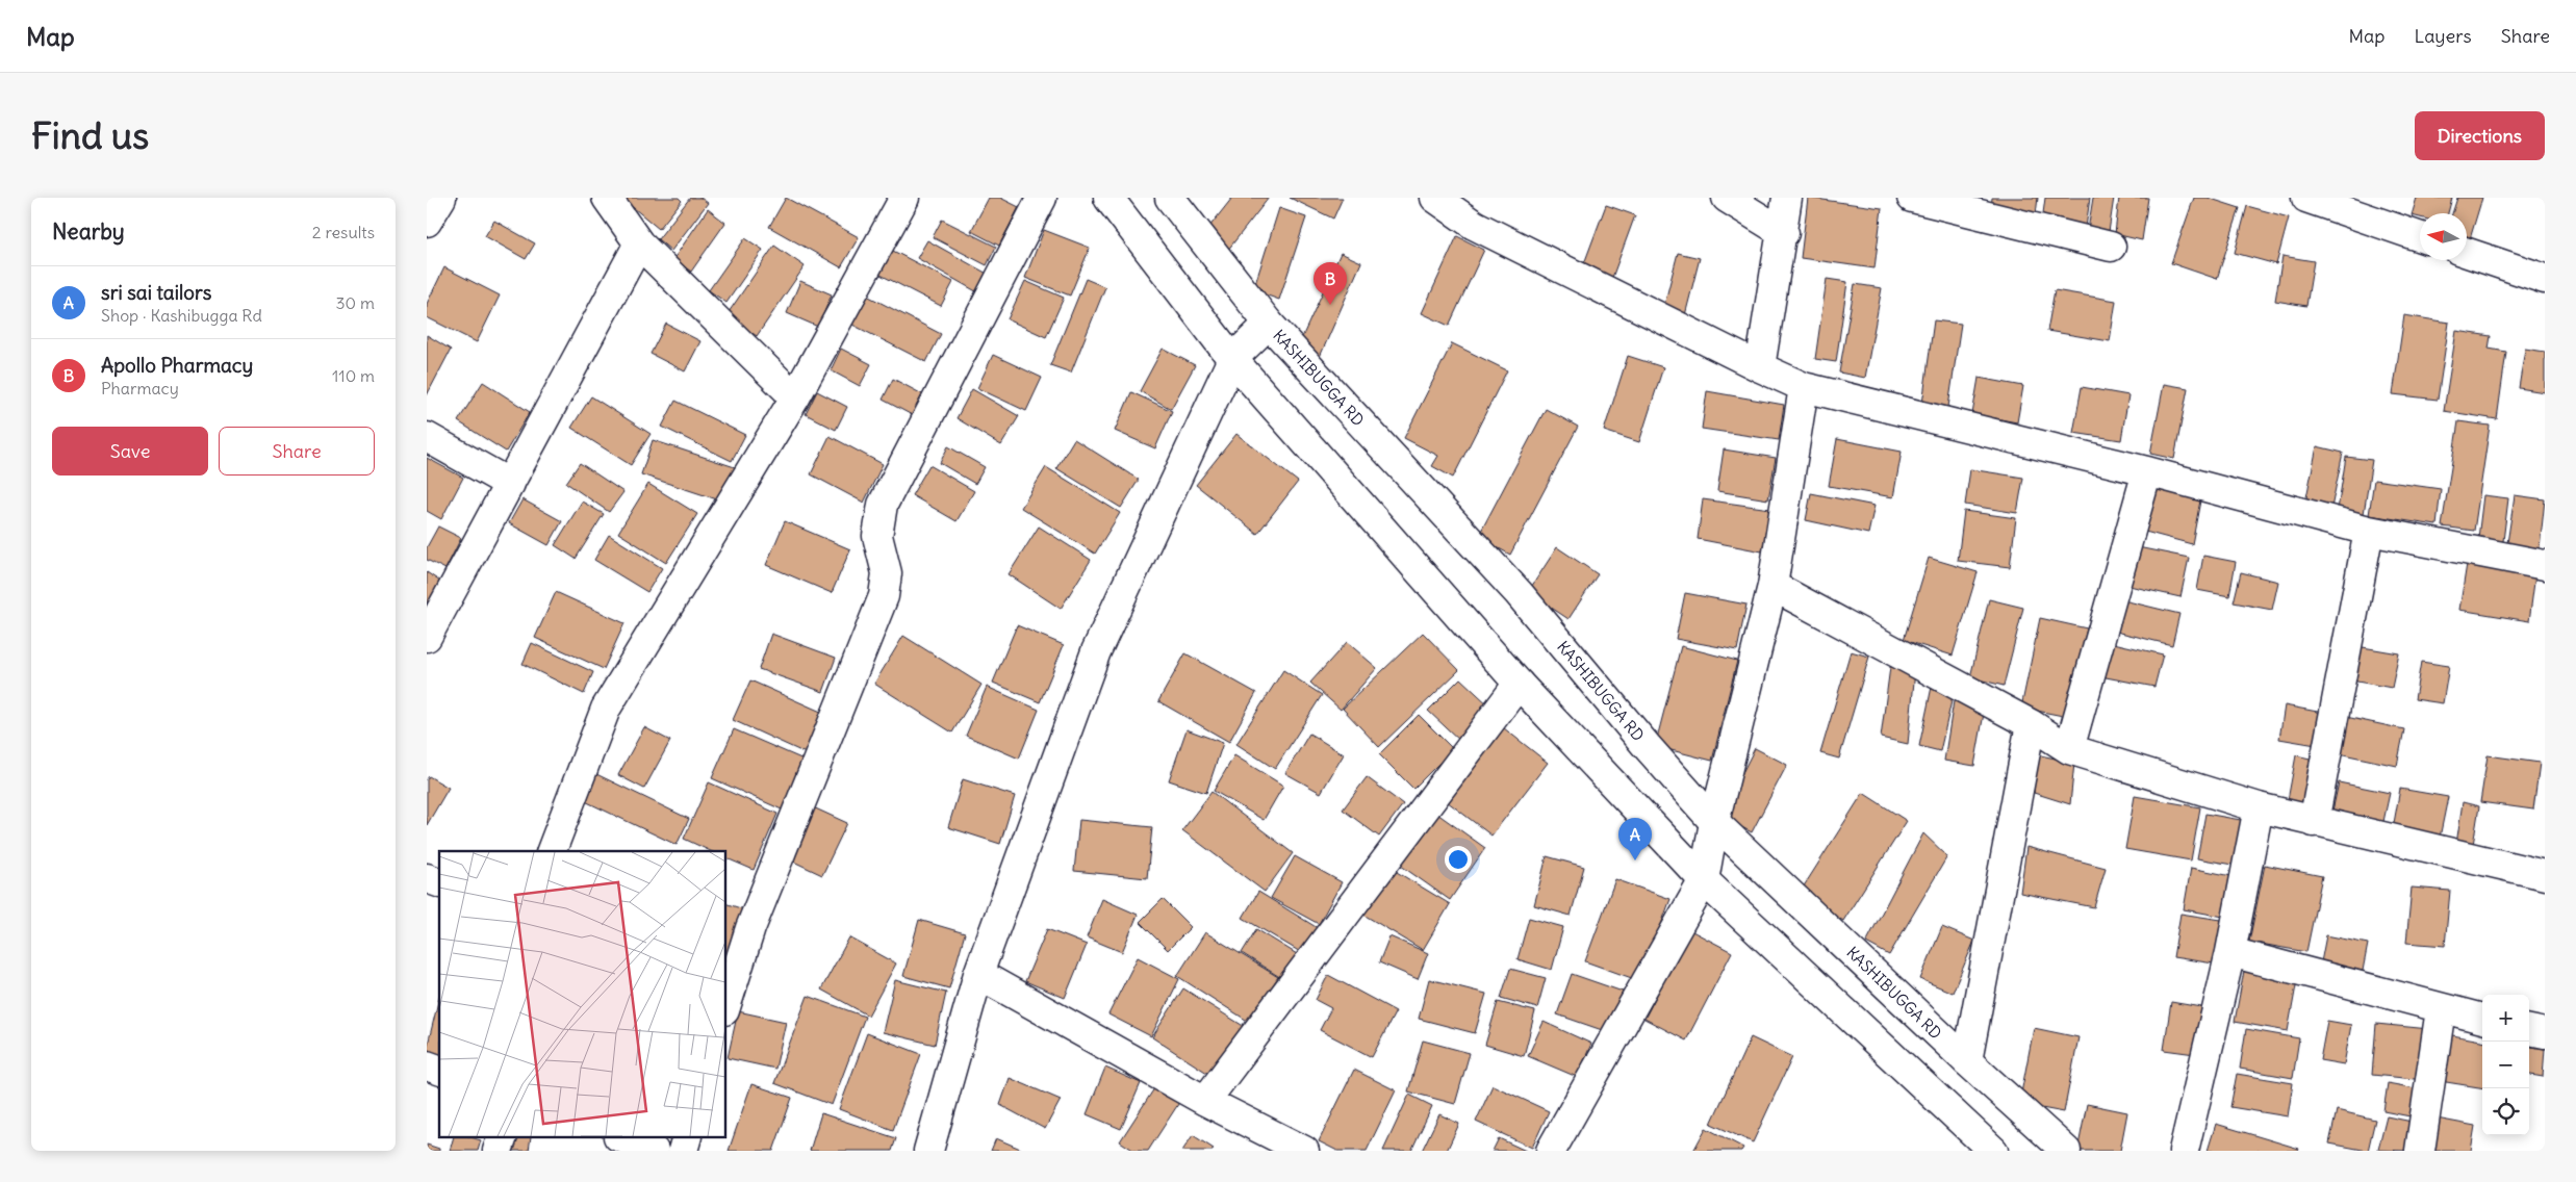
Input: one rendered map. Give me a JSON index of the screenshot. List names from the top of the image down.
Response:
{
  "streets": {
    "street": ["KASHIBUGGA RD"]
  },
  "north": "left",
  "page": {
    "header": "Map",
    "nav": ["Map", "Layers", "Share"],
    "buttons": [
      "Directions",
      ["Save", "Share"]
    ],
    "title": "Find us",
    "heading": ["Nearby", "2 results"],
    "pins": ["B", "A"],
    "list": [
      {
        "mark": "A",
        "name": "sri sai tailors",
        "note": "Shop · Kashibugga Rd",
        "value": "30 m"
      },
      {
        "mark": "B",
        "name": "Apollo Pharmacy",
        "note": "Pharmacy",
        "value": "110 m"
      }
    ],
    "map_buttons": ["+", "−"]
  }
}
